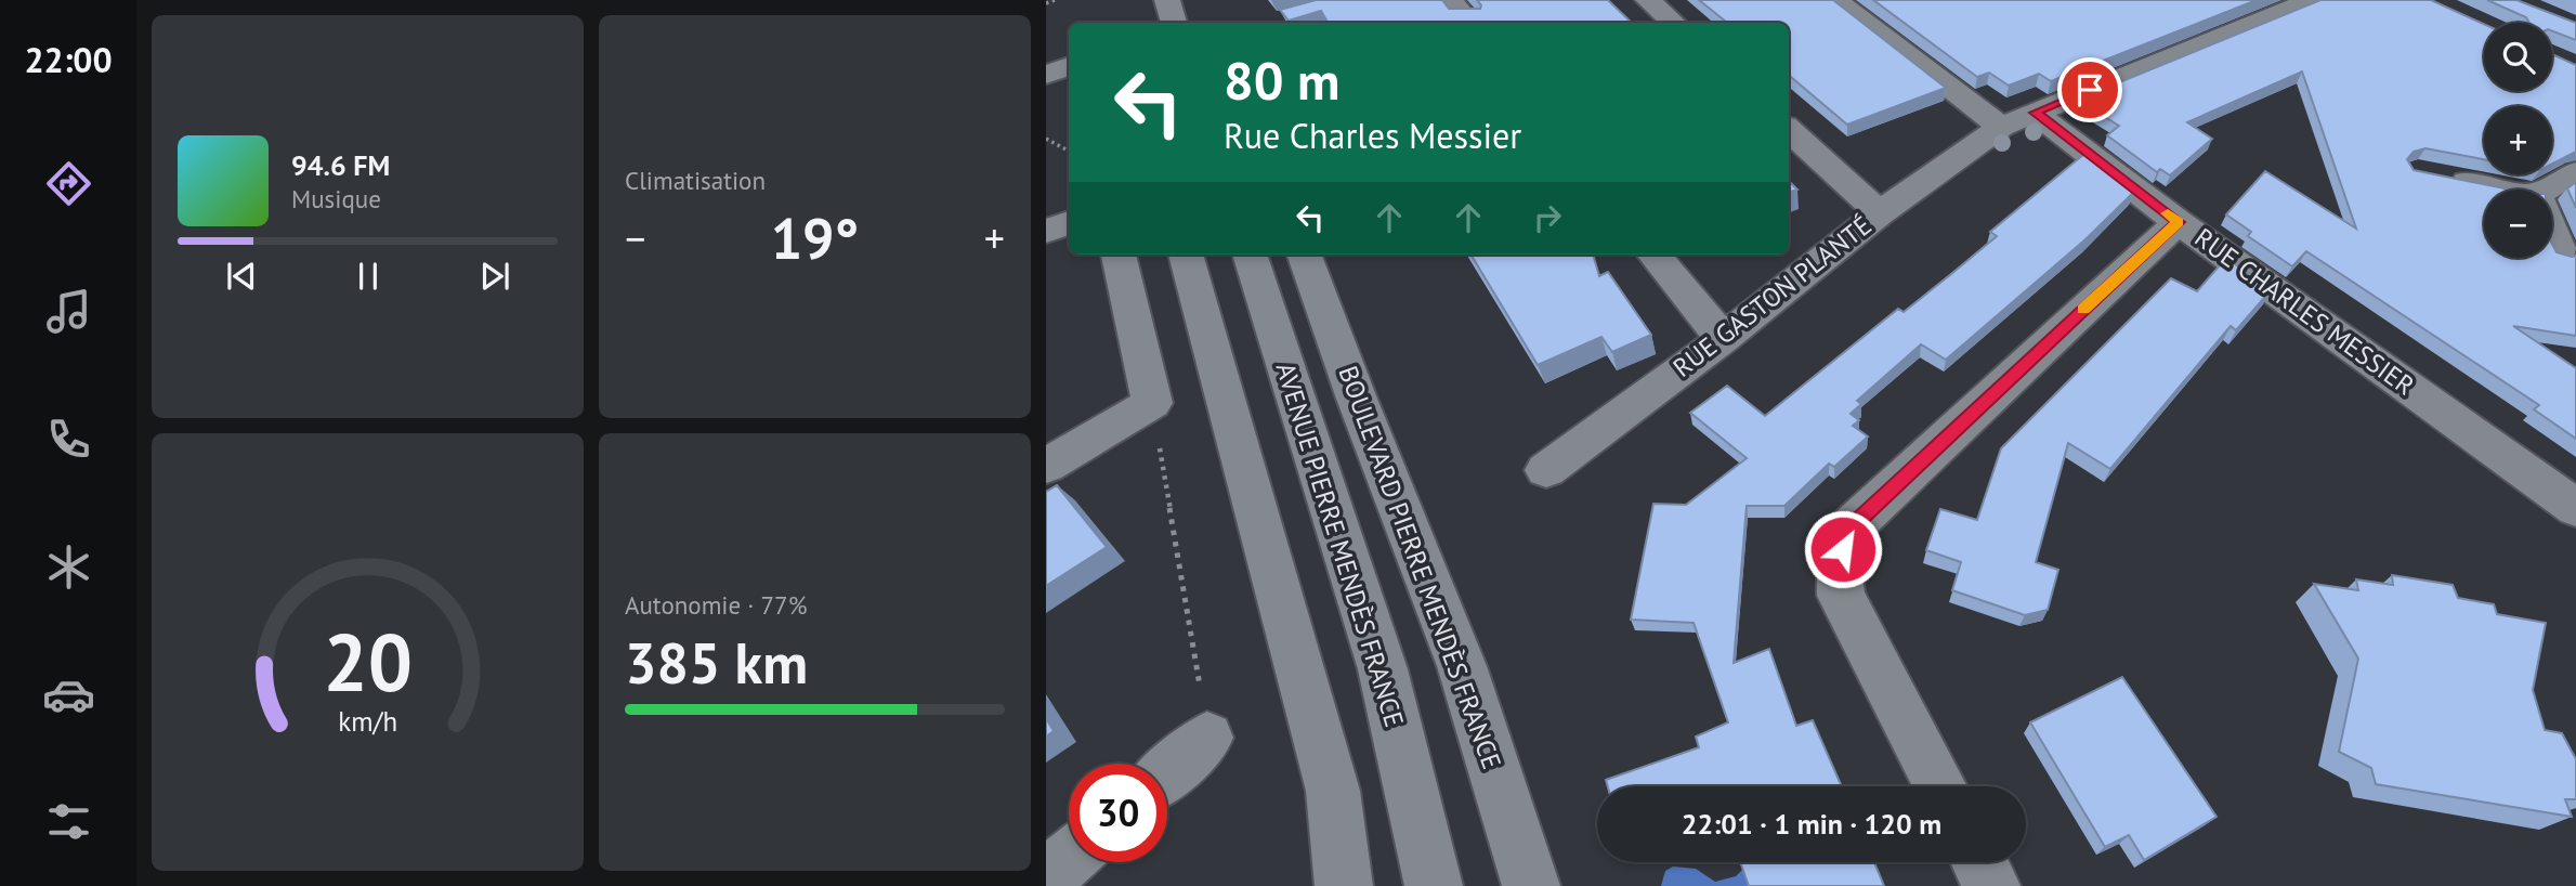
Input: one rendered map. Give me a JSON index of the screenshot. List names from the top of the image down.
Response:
{
  "streets": {
    "street": [
      "RUE GASTON PLANTÉ",
      "RUE CHARLES MESSIER",
      "AVENUE PIERRE MENDÈS FRANCE",
      "BOULEVARD PIERRE MENDÈS FRANCE"
    ]
  },
  "crossings": [
    ["RUE GASTON PLANTÉ", "RUE CHARLES MESSIER"]
  ],
  "page": {
    "tabs": "22:00",
    "tile": [
      "Climatisation",
      ["Autonomie · 77%", "385 km"]
    ],
    "map_buttons": ["+", "−"],
    "turn": ["80 m", "Rue Charles Messier"],
    "song": ["94.6 FM", "Musique"],
    "heat": ["−", "19°", "+"],
    "limit": "30",
    "trip": "22:01 · 1 min · 120 m",
    "gauge": ["20", "km/h"]
  }
}
